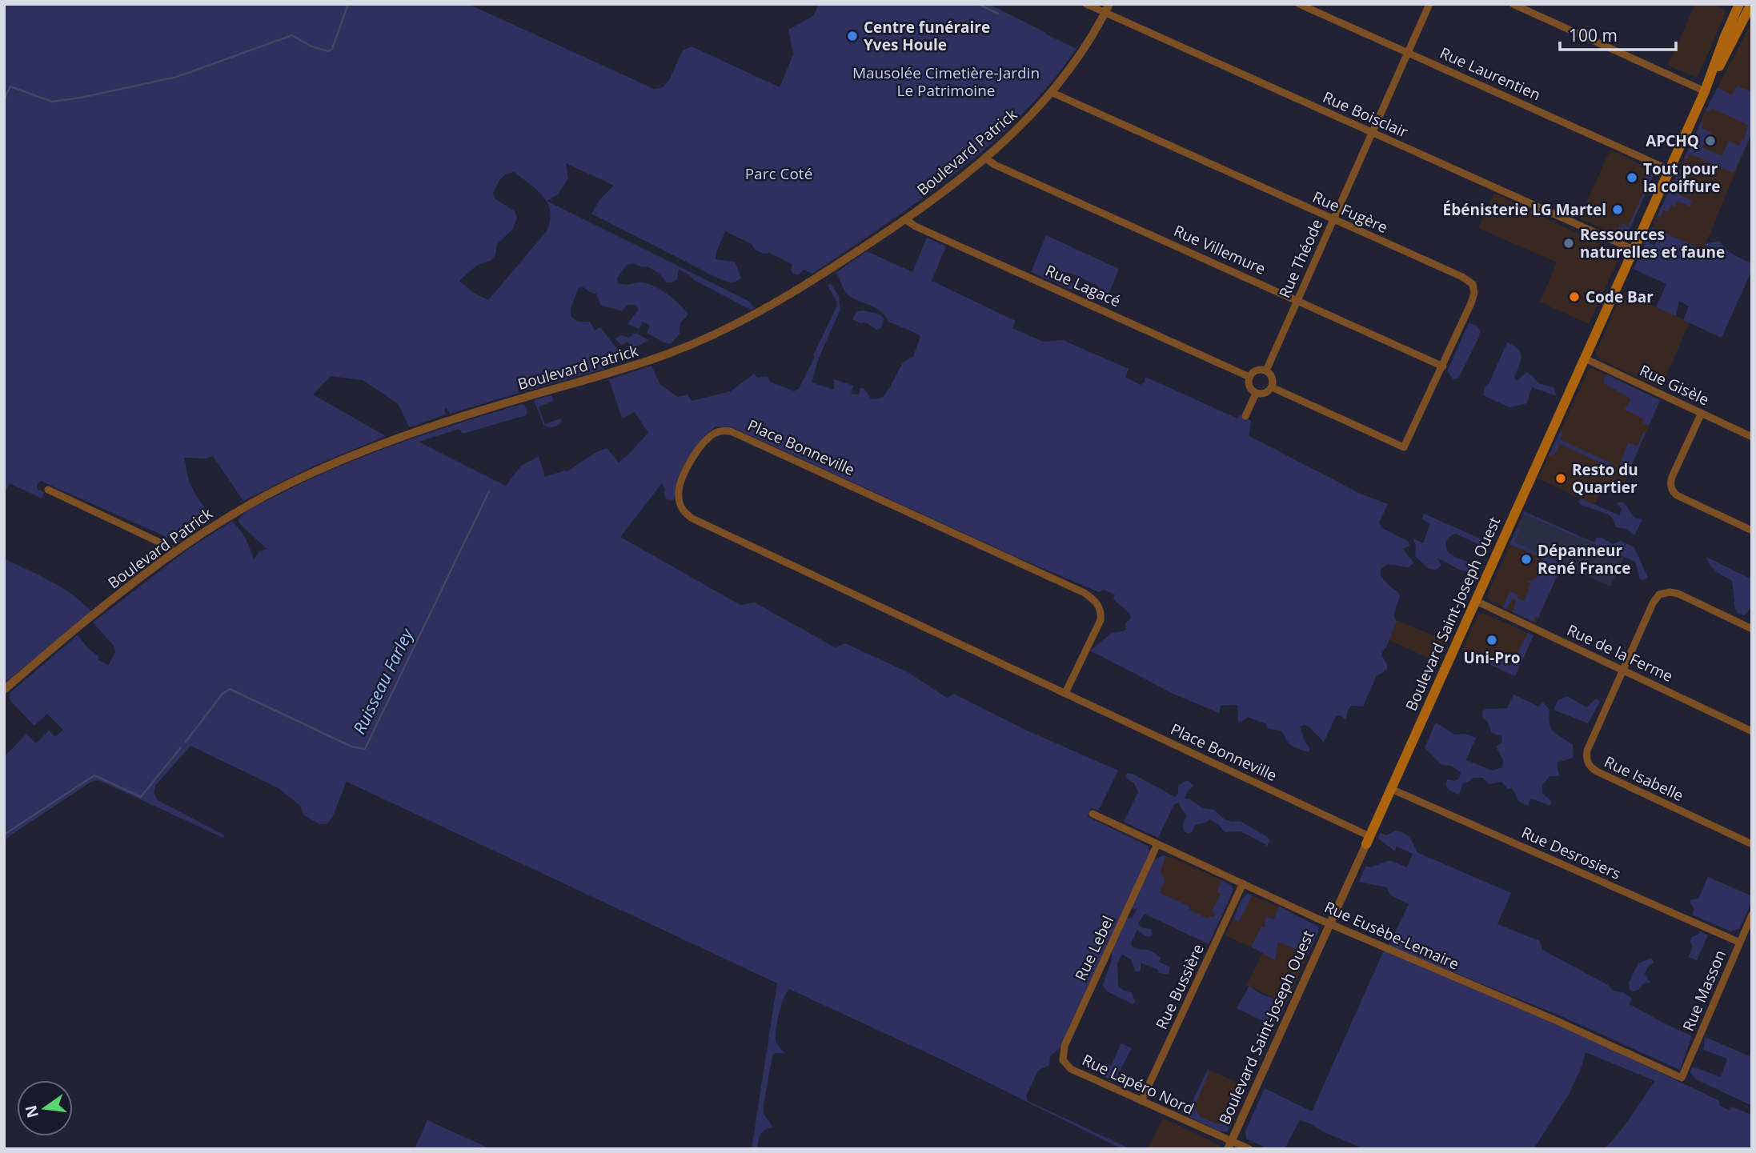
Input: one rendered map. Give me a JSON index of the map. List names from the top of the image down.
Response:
{
  "streets": {
    "main road": ["Boulevard Saint-Joseph Ouest"],
    "street": [
      "Rue Laurentien",
      "Rue Boisclair",
      "Boulevard Patrick",
      "Rue Fugère",
      "Rue Villemure",
      "Rue Théode",
      "Rue Lagacé",
      "Rue Gisèle",
      "Place Bonneville",
      "Rue de la Ferme",
      "Rue Isabelle",
      "Rue Desrosiers",
      "Rue Eusèbe-Lemaire",
      "Rue Lebel",
      "Rue Bussière",
      "Rue Masson",
      "Rue Lapéro Nord"
    ]
  },
  "crossings": [
    ["Rue Laurentien", "Rue Théode"],
    ["Rue Laurentien", "Boulevard Saint-Joseph Ouest"],
    ["Rue Boisclair", "Boulevard Patrick"],
    ["Rue Boisclair", "Rue Théode"],
    ["Rue Boisclair", "Boulevard Saint-Joseph Ouest"],
    ["Boulevard Patrick", "Rue Fugère"],
    ["Boulevard Patrick", "Rue Villemure"],
    ["Boulevard Patrick", "Rue Lagacé"],
    ["Rue Fugère", "Rue Villemure"],
    ["Rue Fugère", "Rue Théode"],
    ["Rue Fugère", "Rue Lagacé"],
    ["Rue Villemure", "Rue Théode"],
    ["Rue Théode", "Rue Lagacé"],
    ["Rue Gisèle", "Boulevard Saint-Joseph Ouest"],
    ["Place Bonneville", "Boulevard Saint-Joseph Ouest"],
    ["Boulevard Saint-Joseph Ouest", "Rue de la Ferme"],
    ["Boulevard Saint-Joseph Ouest", "Rue Desrosiers"],
    ["Boulevard Saint-Joseph Ouest", "Rue Eusèbe-Lemaire"],
    ["Boulevard Saint-Joseph Ouest", "Rue Lapéro Nord"],
    ["Rue de la Ferme", "Rue Isabelle"],
    ["Rue Desrosiers", "Rue Masson"],
    ["Rue Eusèbe-Lemaire", "Rue Lebel"],
    ["Rue Eusèbe-Lemaire", "Rue Bussière"],
    ["Rue Eusèbe-Lemaire", "Rue Masson"],
    ["Rue Lebel", "Rue Lapéro Nord"],
    ["Rue Bussière", "Rue Lapéro Nord"]
  ],
  "water": ["Ruisseau Farley"],
  "parks": ["Mausolée Cimetière-Jardin Le Patrimoine", "Parc Coté"],
  "places": [
    "Centre funéraire Yves Houle",
    "APCHQ",
    "Tout pour la coiffure",
    "Ébénisterie LG Martel",
    "Ressources naturelles et faune",
    "Code Bar",
    "Resto du Quartier",
    "Dépanneur René France",
    "Uni-Pro"
  ],
  "scale_bar": "100 m",
  "north": "left"
}
